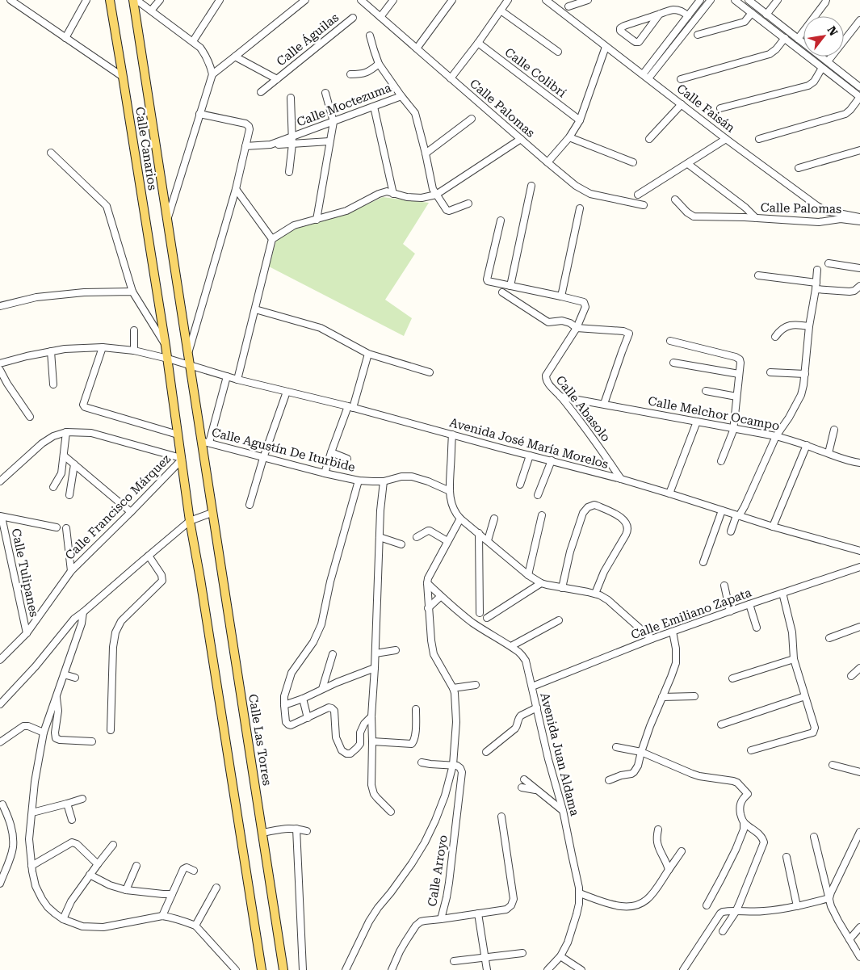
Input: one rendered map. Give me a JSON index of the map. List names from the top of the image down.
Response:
{
  "streets": {
    "main road": ["Calle Canarios", "Calle Las Torres"],
    "street": [
      "Calle Águilas",
      "Calle Colibrí",
      "Calle Moctezuma",
      "Calle Palomas",
      "Calle Faisán",
      "Calle Abasolo",
      "Calle Melchor Ocampo",
      "Avenida José María Morelos",
      "Calle Agustín De Iturbide",
      "Calle Francisco Márquez",
      "Calle Tulipanes",
      "Calle Emiliano Zapata",
      "Avenida Juan Aldama",
      "Calle Arroyo"
    ]
  },
  "crossings": [
    ["Calle Canarios", "Avenida José María Morelos"],
    ["Calle Canarios", "Calle Agustín De Iturbide"],
    ["Calle Canarios", "Calle Francisco Márquez"],
    ["Calle Canarios", "Calle Las Torres"],
    ["Calle Abasolo", "Calle Melchor Ocampo"],
    ["Calle Abasolo", "Avenida José María Morelos"],
    ["Calle Agustín De Iturbide", "Calle Las Torres"],
    ["Calle Francisco Márquez", "Calle Tulipanes"],
    ["Calle Emiliano Zapata", "Avenida Juan Aldama"]
  ],
  "north": "top right"
}
